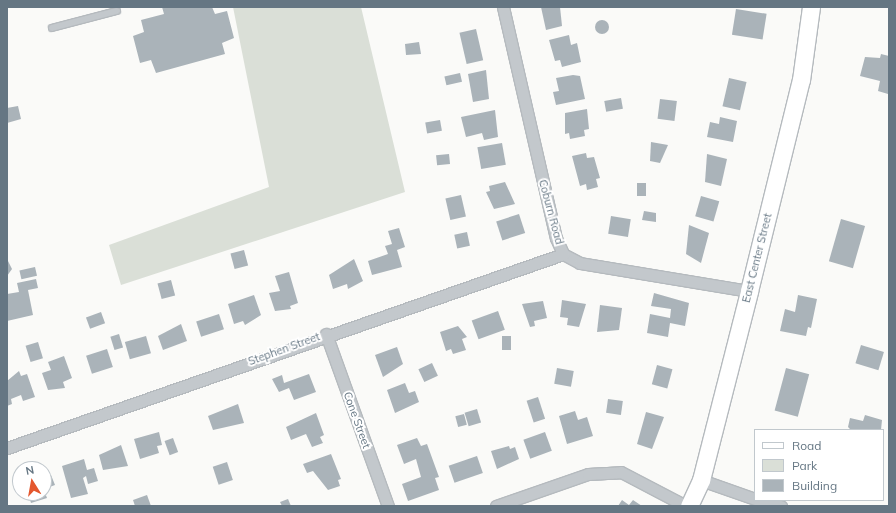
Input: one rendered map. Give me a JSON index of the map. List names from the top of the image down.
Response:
{
  "streets": {
    "main road": ["East Center Street"],
    "street": ["Coburn Road", "Stephen Street", "Cone Street"]
  },
  "crossings": [
    ["Coburn Road", "East Center Street"],
    ["Coburn Road", "Stephen Street"],
    ["Stephen Street", "Cone Street"]
  ],
  "legend": ["Road", "Park", "Building"],
  "north": "top"
}
